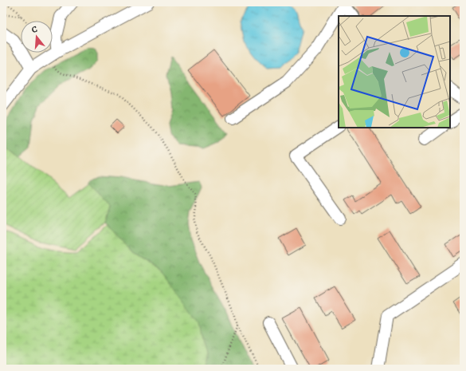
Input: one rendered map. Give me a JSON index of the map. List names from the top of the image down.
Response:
{
  "north": "top"
}
